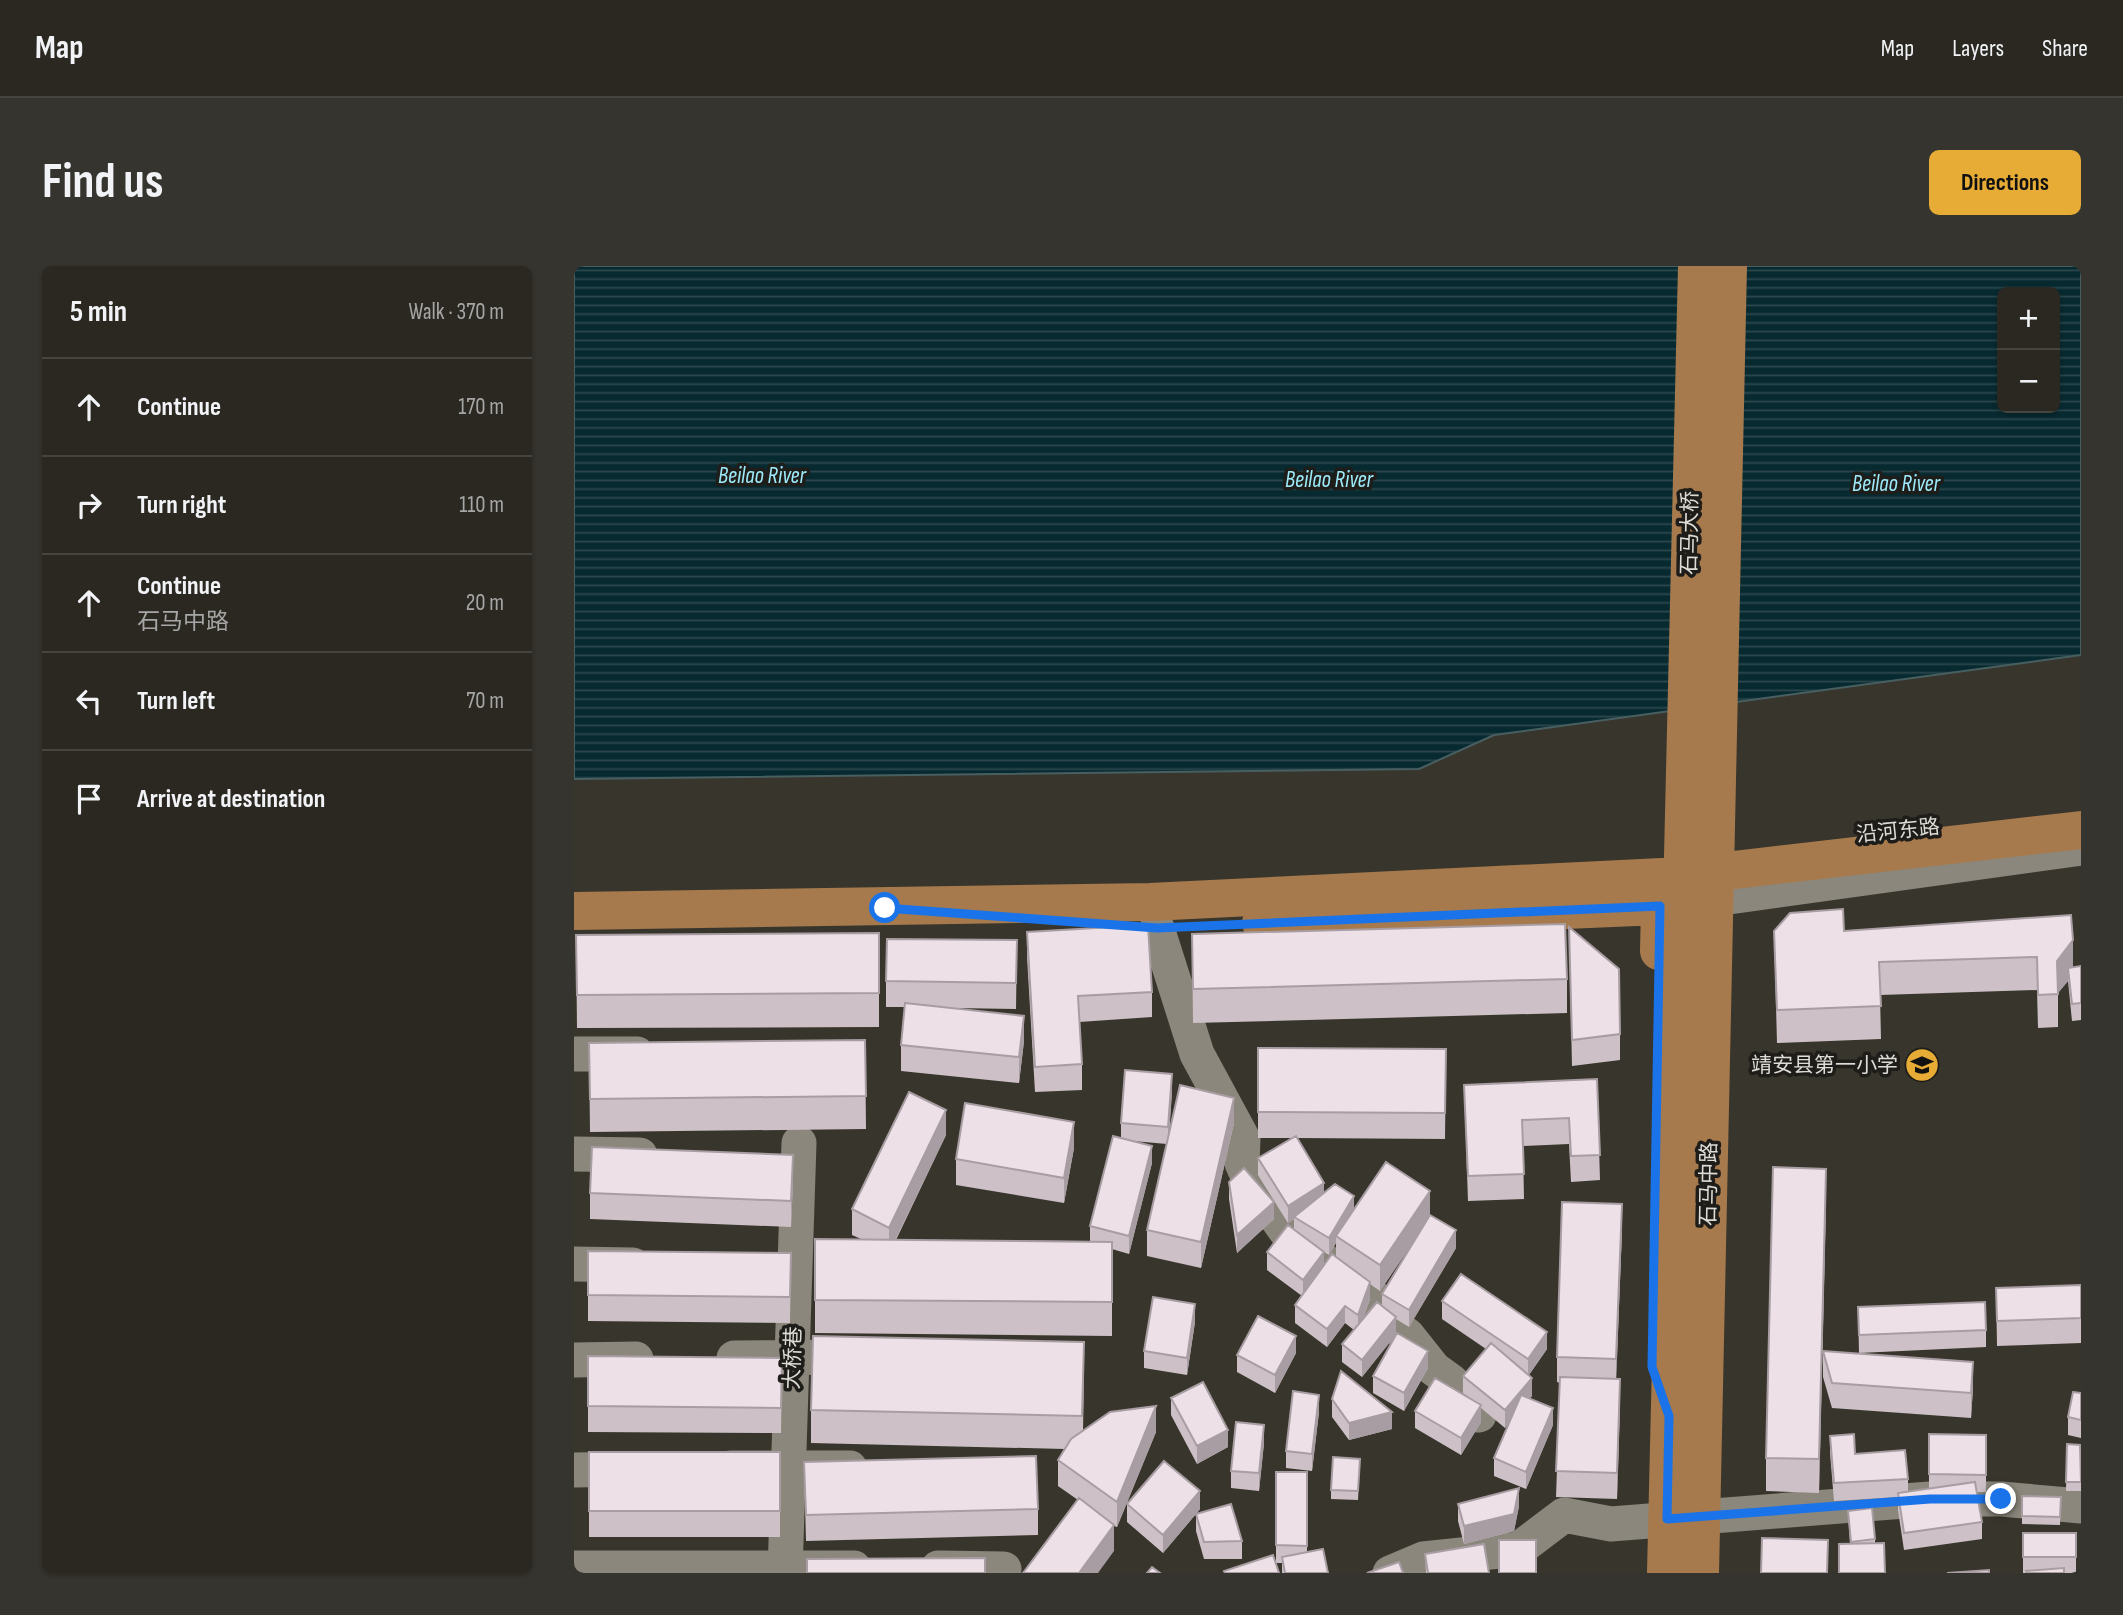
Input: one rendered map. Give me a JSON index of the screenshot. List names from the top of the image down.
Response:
{
  "streets": {
    "main road": ["石马大桥", "石马中路"],
    "street": ["大桥巷"]
  },
  "crossings": [
    ["石马大桥", "石马中路"]
  ],
  "water": ["Beilao River"],
  "places": {
    "school or university": ["靖安县第一小学"]
  },
  "page": {
    "header": "Map",
    "nav": ["Map", "Layers", "Share"],
    "buttons": "Directions",
    "title": "Find us",
    "heading": ["5 min", "Walk · 370 m"],
    "map_buttons": ["+", "−"],
    "list": [
      ["Continue", "170 m"],
      ["Turn right", "110 m"],
      ["Continue", "石马中路", "20 m"],
      ["Turn left", "70 m"],
      "Arrive at destination"
    ]
  }
}
